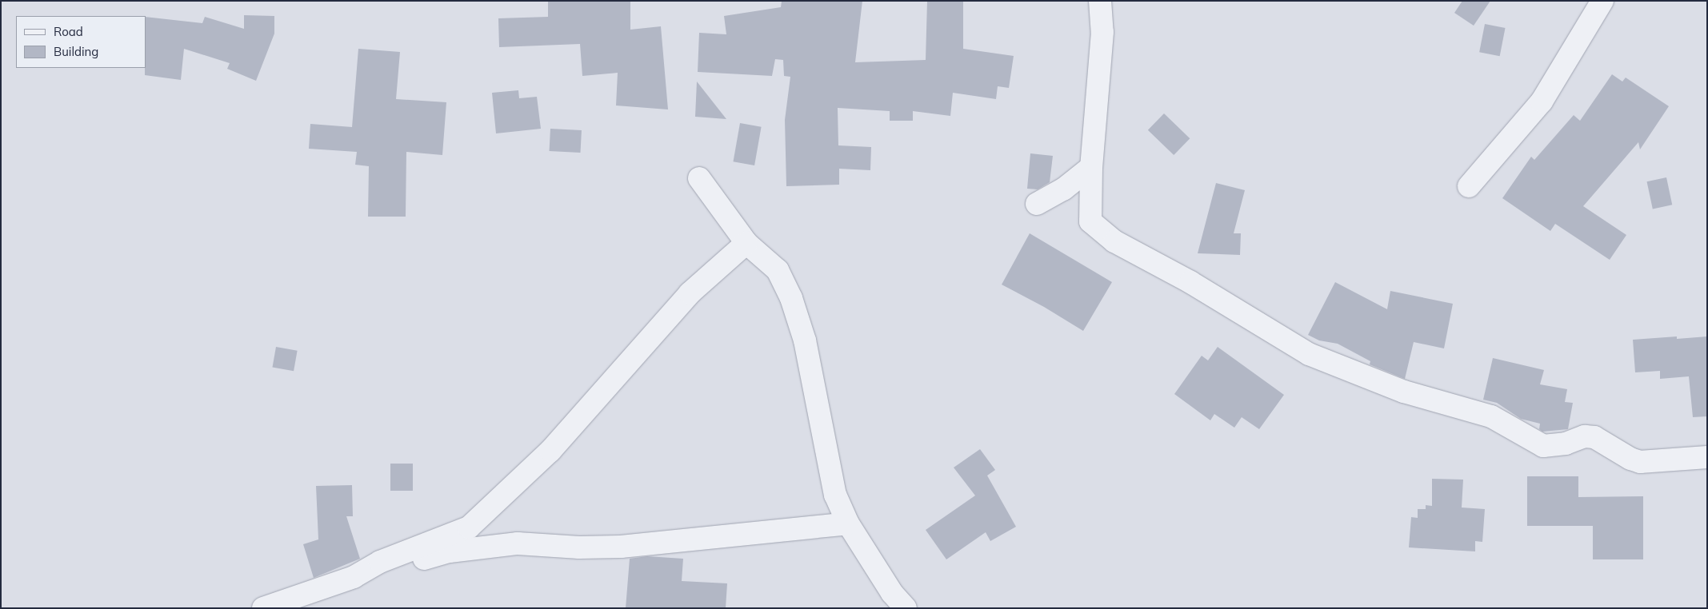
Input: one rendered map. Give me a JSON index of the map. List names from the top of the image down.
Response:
{
  "legend": ["Road", "Building"]
}
